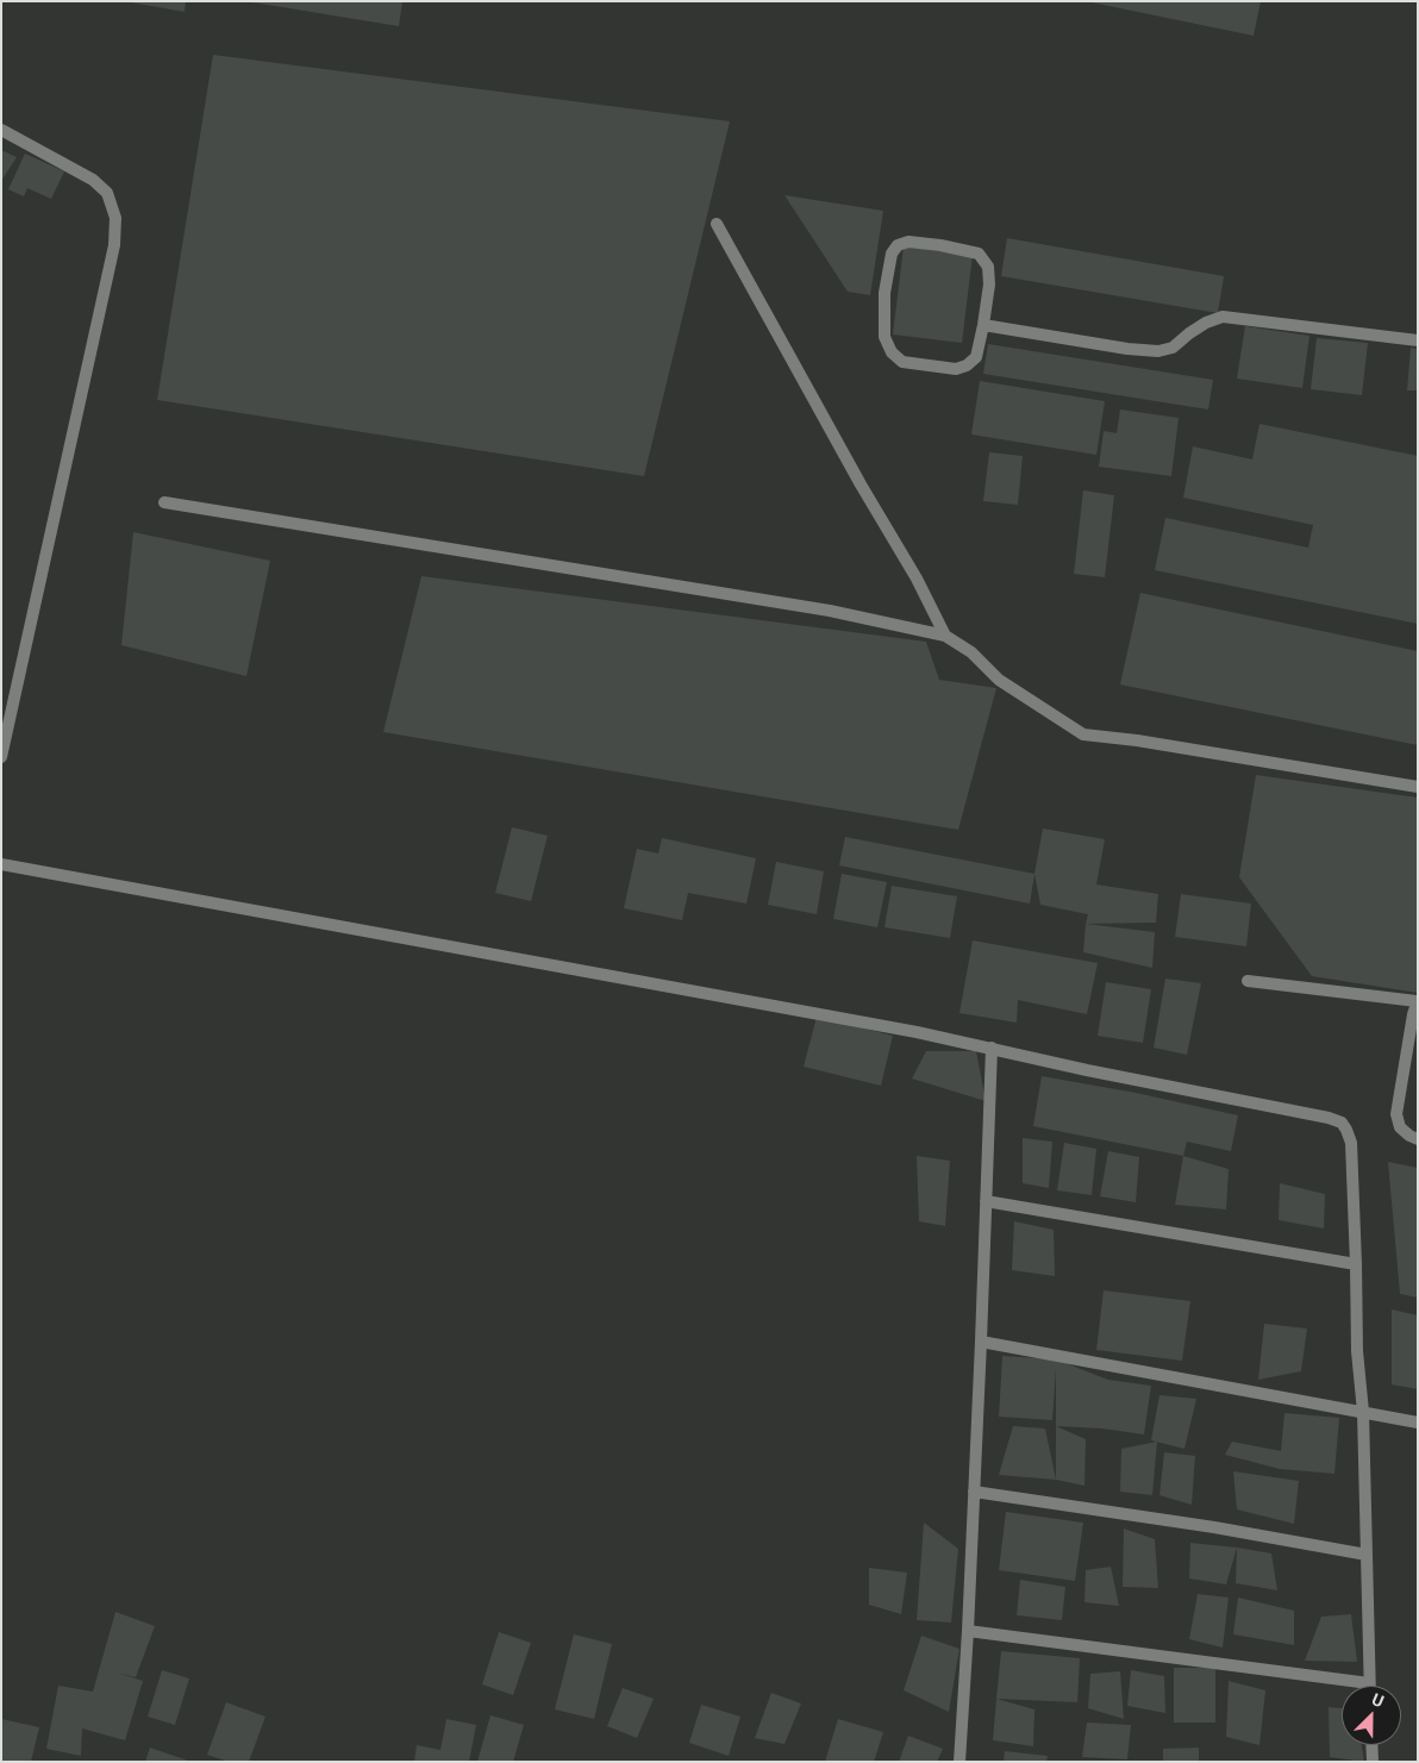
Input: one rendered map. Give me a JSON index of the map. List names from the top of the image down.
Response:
{
  "north": "top right"
}
